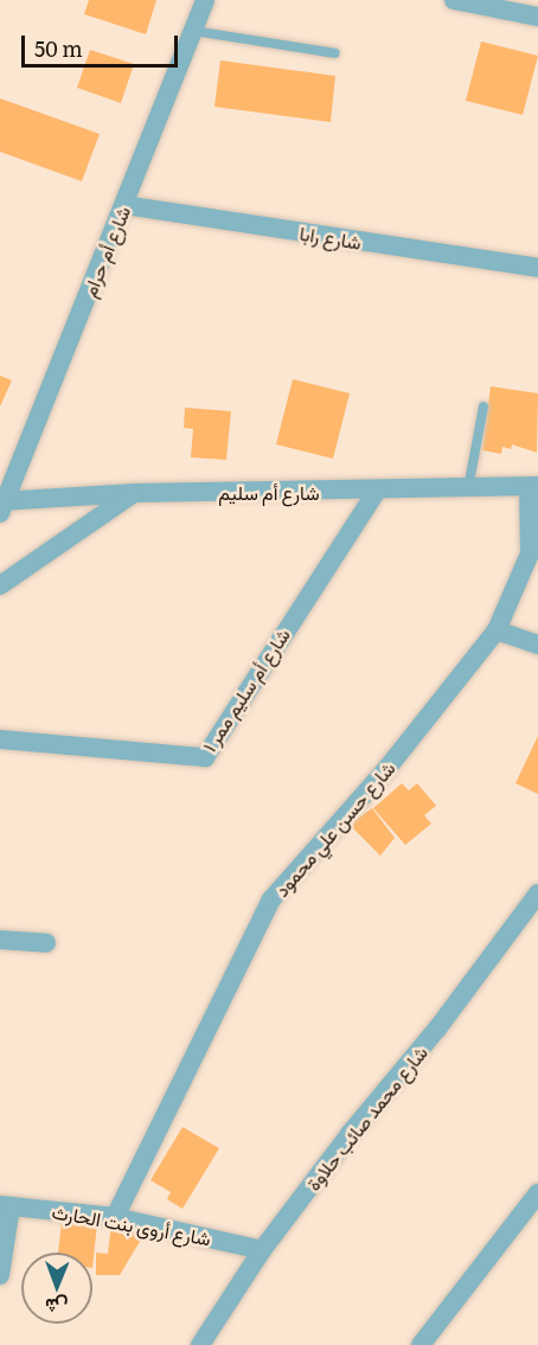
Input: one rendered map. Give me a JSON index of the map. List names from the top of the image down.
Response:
{
  "streets": {
    "street": [
      "شارع رابا",
      "شارع أم حرام",
      "شارع أم سليم",
      "شارع أم سليم ممر ١",
      "شارع حسن علي محمود",
      "شارع محمد صائب حلاوة",
      "شارع أروى بنت الحارث"
    ]
  },
  "crossings": [
    ["شارع رابا", "شارع أم حرام"],
    ["شارع أم حرام", "شارع أم سليم"],
    ["شارع أم سليم", "شارع أم سليم ممر ١"],
    ["شارع أم سليم", "شارع حسن علي محمود"],
    ["شارع حسن علي محمود", "شارع أروى بنت الحارث"],
    ["شارع محمد صائب حلاوة", "شارع أروى بنت الحارث"]
  ],
  "scale_bar": "50 m",
  "north": "bottom"
}
